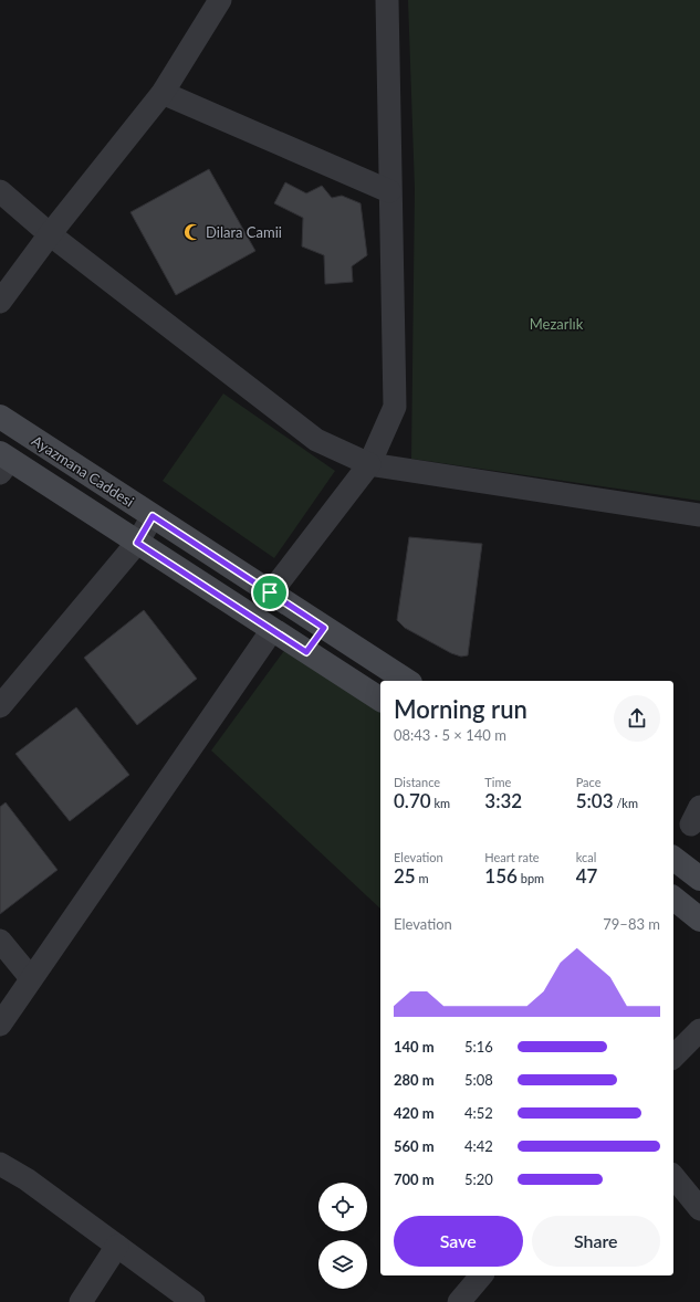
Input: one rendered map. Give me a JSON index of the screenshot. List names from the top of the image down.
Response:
{
  "streets": {
    "main road": ["Ayazmana Caddesi"]
  },
  "parks": ["Mezarlık"],
  "places": {
    "mosque": ["Dilara Camii"]
  },
  "page": {
    "heading": ["Morning run", "08:43 · 5 × 140 m"],
    "stats": [
      ["Distance", "0.70 km"],
      ["Time", "3:32"],
      ["Pace", "5:03 /km"],
      ["Elevation", "25 m"],
      ["Heart rate", "156 bpm"],
      ["kcal", "47"]
    ],
    "chart": ["Elevation", "79–83 m"],
    "list": [
      {
        "name": "140 m",
        "note": "5:16"
      },
      {
        "name": "280 m",
        "note": "5:08"
      },
      {
        "name": "420 m",
        "note": "4:52"
      },
      {
        "name": "560 m",
        "note": "4:42"
      },
      {
        "name": "700 m",
        "note": "5:20"
      }
    ],
    "buttons": ["Save", "Share"]
  }
}
